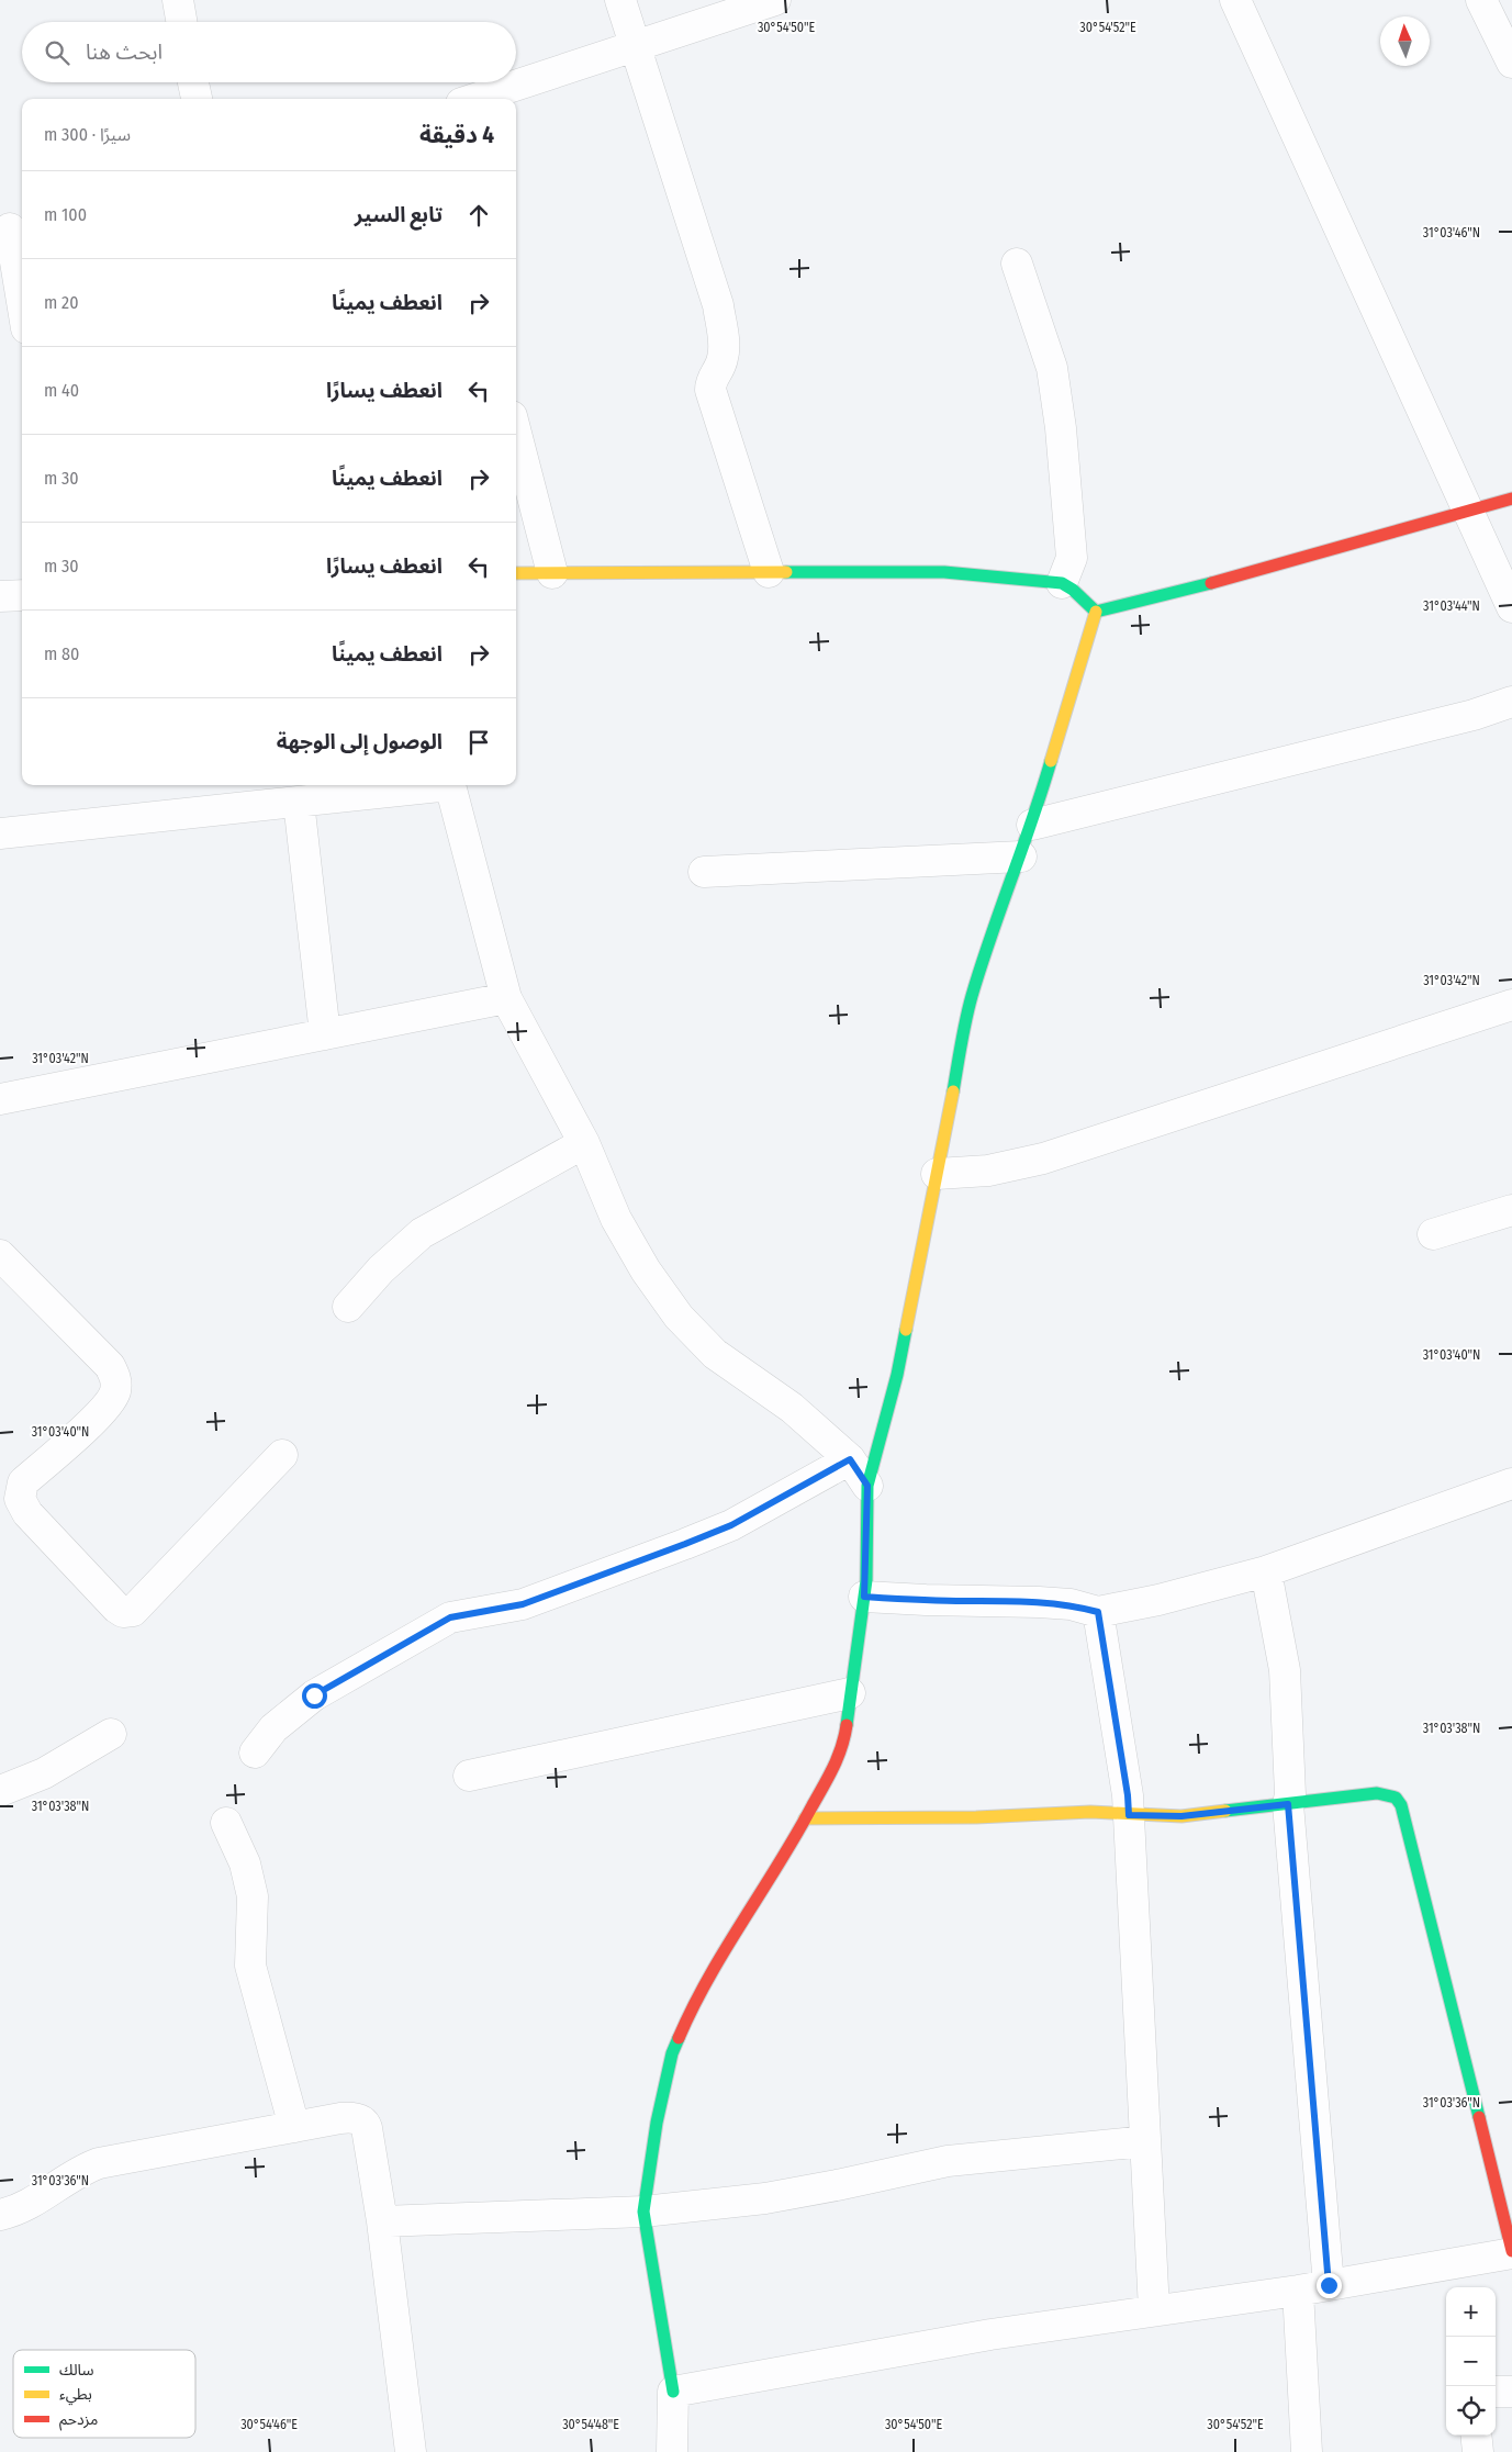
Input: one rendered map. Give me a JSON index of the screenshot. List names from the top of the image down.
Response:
{
  "legend": ["سالك", "بطيء", "مزدحم"],
  "north": "top",
  "page": {
    "search": "ابحث هنا",
    "heading": ["4 دقيقة", "سيرًا · 300 m"],
    "list": [
      ["تابع السير", "100 m"],
      ["انعطف يمينًا", "20 m"],
      ["انعطف يسارًا", "40 m"],
      ["انعطف يمينًا", "30 m"],
      ["انعطف يسارًا", "30 m"],
      ["انعطف يمينًا", "80 m"],
      "الوصول إلى الوجهة"
    ],
    "map_buttons": ["+", "−"]
  },
  "coordinates": [
    "30°54'50\"E",
    "30°54'52\"E",
    "31°03'46\"N",
    "31°03'44\"N",
    "31°03'42\"N",
    "31°03'40\"N",
    "31°03'38\"N",
    "31°03'36\"N",
    "30°54'46\"E",
    "30°54'48\"E"
  ]
}
